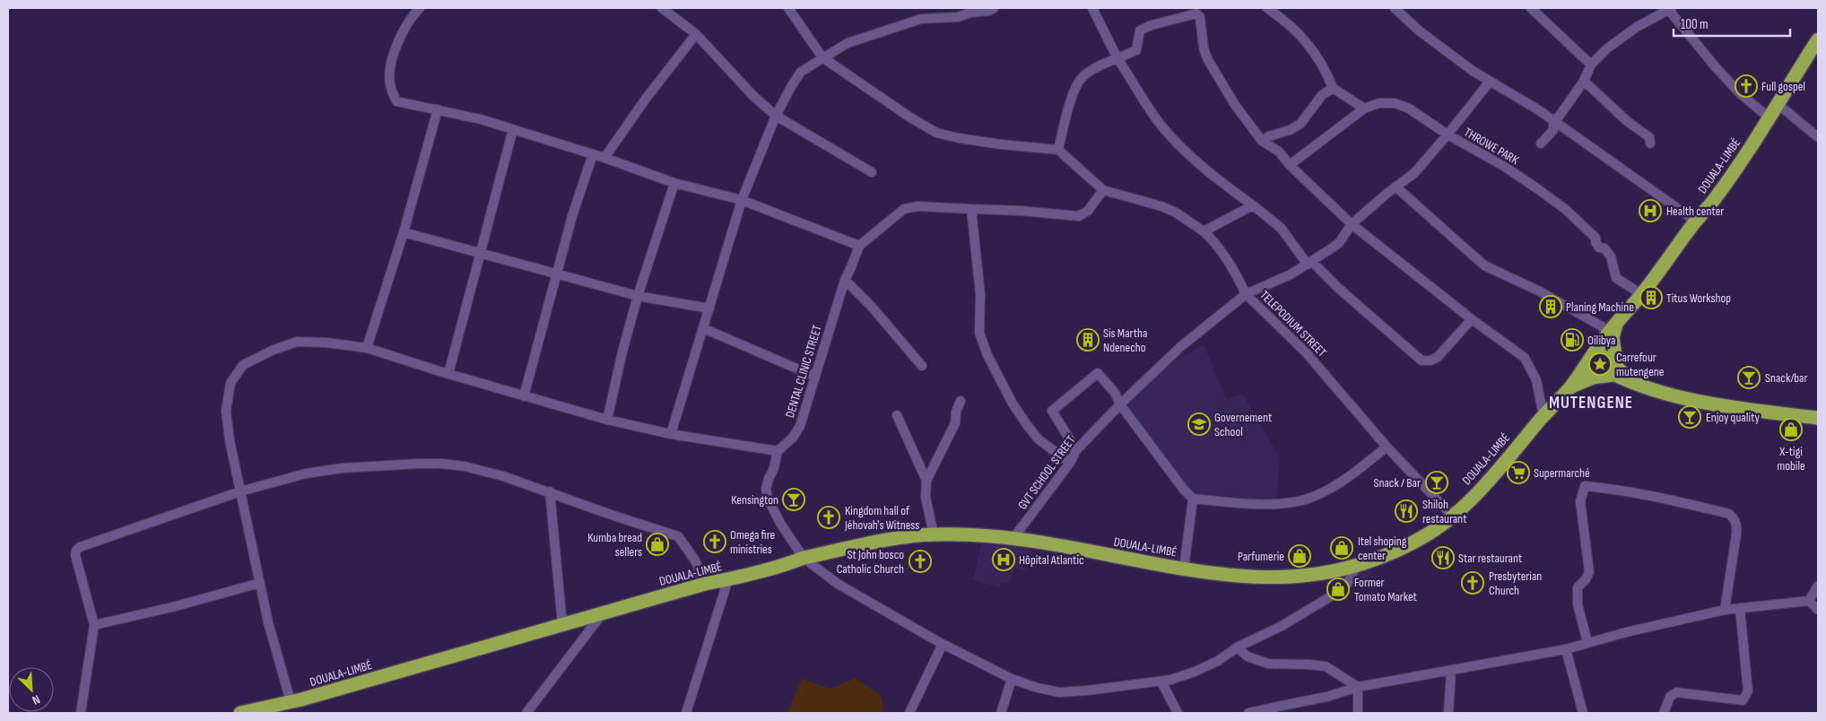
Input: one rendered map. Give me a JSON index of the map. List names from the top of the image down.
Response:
{
  "streets": {
    "highway": ["DOUALA-LIMBÉ"],
    "street": [
      "THROWE PARK",
      "TELEPODIUM STREET",
      "DENTAL CLINIC STREET",
      "GVT SCHOOL STREET"
    ]
  },
  "crossings": [
    ["THROWE PARK", "DOUALA-LIMBÉ"],
    ["THROWE PARK", "TELEPODIUM STREET"],
    ["DOUALA-LIMBÉ", "TELEPODIUM STREET"],
    ["DOUALA-LIMBÉ", "GVT SCHOOL STREET"],
    ["TELEPODIUM STREET", "GVT SCHOOL STREET"]
  ],
  "districts": ["MUTENGENE"],
  "places": {
    "church": [
      "Full gospel",
      "Kingdom hall of Jéhovah's Witness",
      "Omega fire ministries",
      "St John bosco Catholic Church",
      "Presbyterian Church"
    ],
    "hospital": ["Health center", "Hôpital Atlantic"],
    "building": ["Titus Workshop", "Planing Machine", "Sis Martha Ndenecho"],
    "fuel station": ["Oilibya"],
    "place": ["Carrefour mutengene"],
    "bar": [
      "Snack/bar",
      "Enjoy quality",
      "Snack / Bar",
      "Kensington"
    ],
    "school or university": ["Governement School"],
    "shop": [
      "X-tigi mobile",
      "Kumba bread sellers",
      "Itel shoping center",
      "Parfumerie",
      "Former Tomato Market"
    ],
    "supermarket": ["Supermarché"],
    "restaurant": ["Shiloh restaurant", "Star restaurant"]
  },
  "scale_bar": "100 m",
  "north": "bottom right"
}
